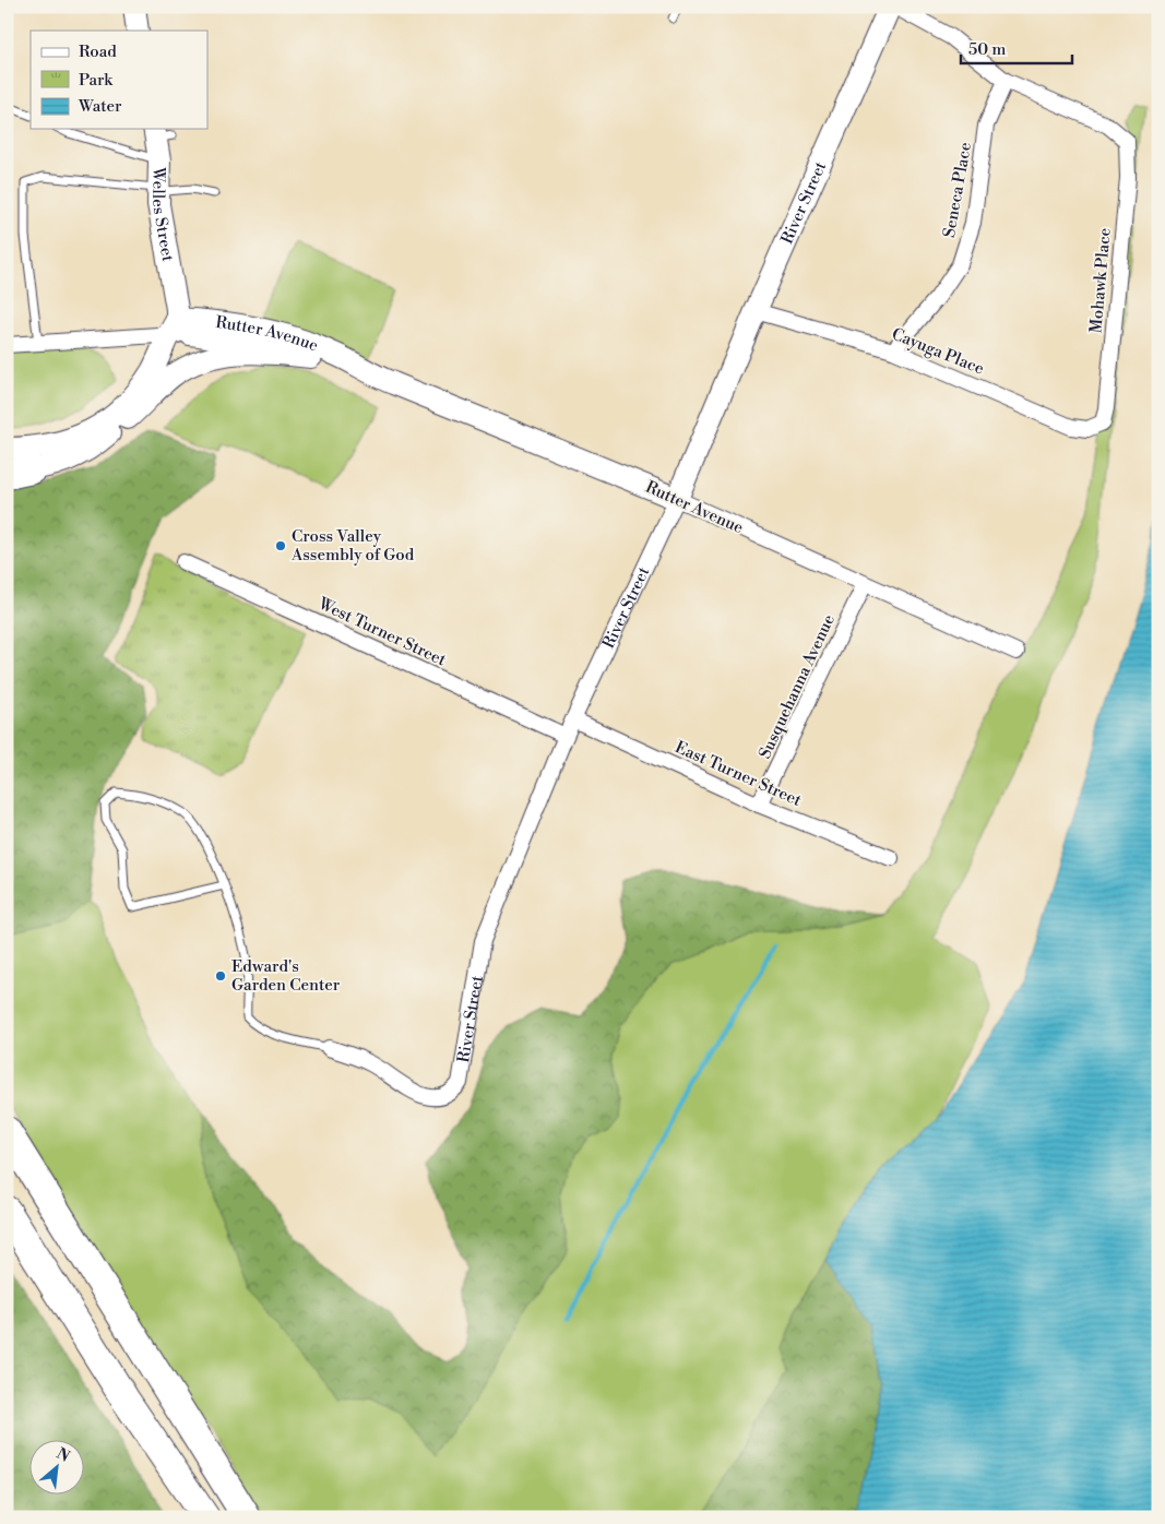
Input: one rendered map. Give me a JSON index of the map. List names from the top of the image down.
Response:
{
  "streets": {
    "street": [
      "Seneca Place",
      "River Street",
      "Welles Street",
      "Mohawk Place",
      "Rutter Avenue",
      "Cayuga Place",
      "West Turner Street",
      "Susquehanna Avenue",
      "East Turner Street"
    ]
  },
  "crossings": [
    ["Seneca Place", "Mohawk Place"],
    ["Seneca Place", "Cayuga Place"],
    ["River Street", "Rutter Avenue"],
    ["River Street", "Cayuga Place"],
    ["River Street", "West Turner Street"],
    ["River Street", "East Turner Street"],
    ["Welles Street", "Rutter Avenue"],
    ["Mohawk Place", "Cayuga Place"],
    ["Rutter Avenue", "Susquehanna Avenue"],
    ["Susquehanna Avenue", "East Turner Street"]
  ],
  "places": ["Cross Valley Assembly of God", "Edward's Garden Center"],
  "legend": ["Road", "Park", "Water"],
  "scale_bar": "50 m",
  "north": "top right"
}
